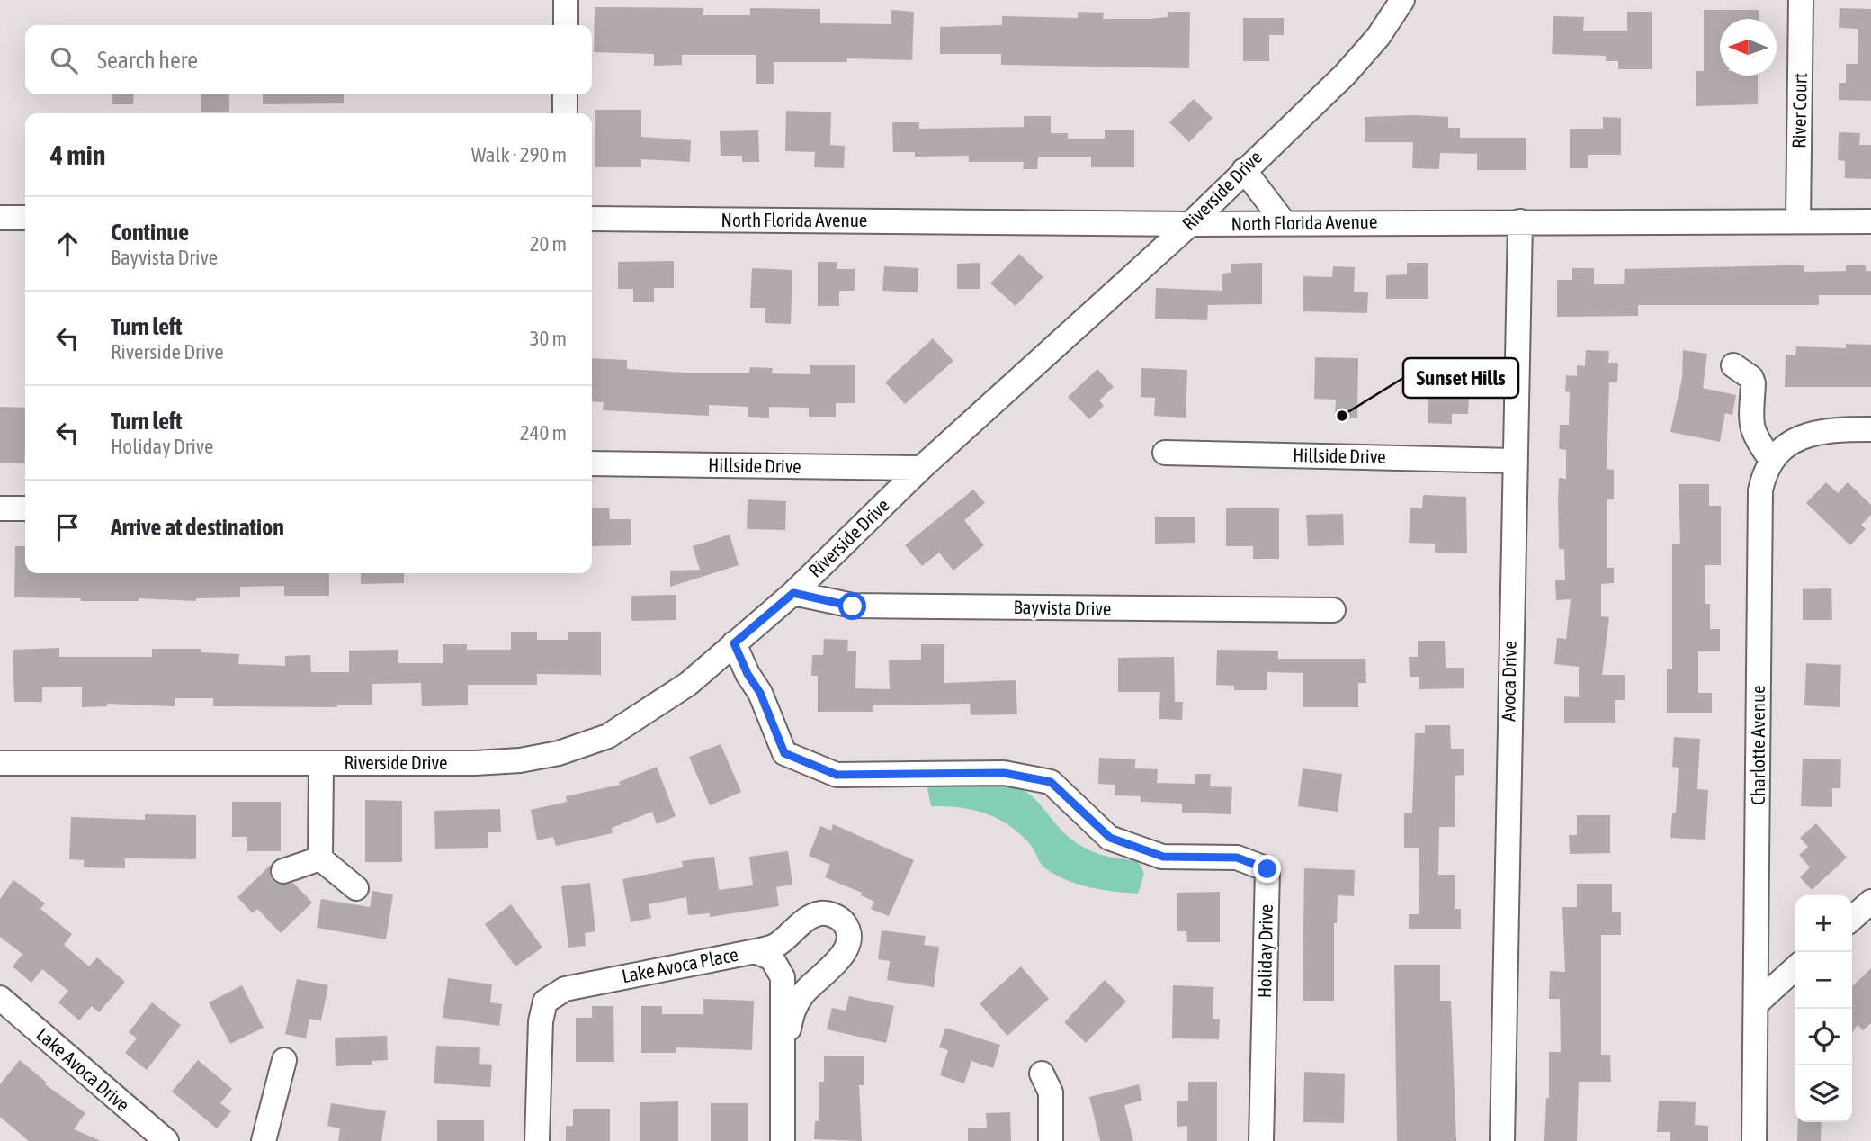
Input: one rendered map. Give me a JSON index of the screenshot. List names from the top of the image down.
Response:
{
  "streets": {
    "street": [
      "River Court",
      "Riverside Drive",
      "North Florida Avenue",
      "Hillside Drive",
      "Bayvista Drive",
      "Avoca Drive",
      "Charlotte Avenue",
      "Holiday Drive",
      "Lake Avoca Place",
      "Lake Avoca Drive"
    ]
  },
  "crossings": [
    ["River Court", "North Florida Avenue"],
    ["Riverside Drive", "North Florida Avenue"],
    ["Riverside Drive", "Hillside Drive"],
    ["Riverside Drive", "Bayvista Drive"],
    ["Riverside Drive", "Holiday Drive"],
    ["North Florida Avenue", "Avoca Drive"],
    ["Hillside Drive", "Avoca Drive"]
  ],
  "places": ["Sunset Hills"],
  "north": "left",
  "page": {
    "search": "Search here",
    "heading": ["4 min", "Walk · 290 m"],
    "list": [
      ["Continue", "Bayvista Drive", "20 m"],
      ["Turn left", "Riverside Drive", "30 m"],
      ["Turn left", "Holiday Drive", "240 m"],
      "Arrive at destination"
    ],
    "map_buttons": ["+", "−"]
  }
}
